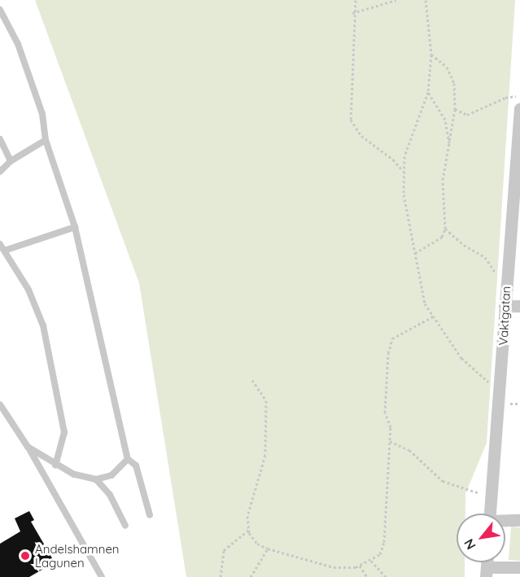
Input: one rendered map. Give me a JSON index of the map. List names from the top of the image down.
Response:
{
  "streets": {
    "street": ["Vaktgatan"]
  },
  "places": ["Andelshamnen Lagunen"],
  "north": "bottom left"
}
